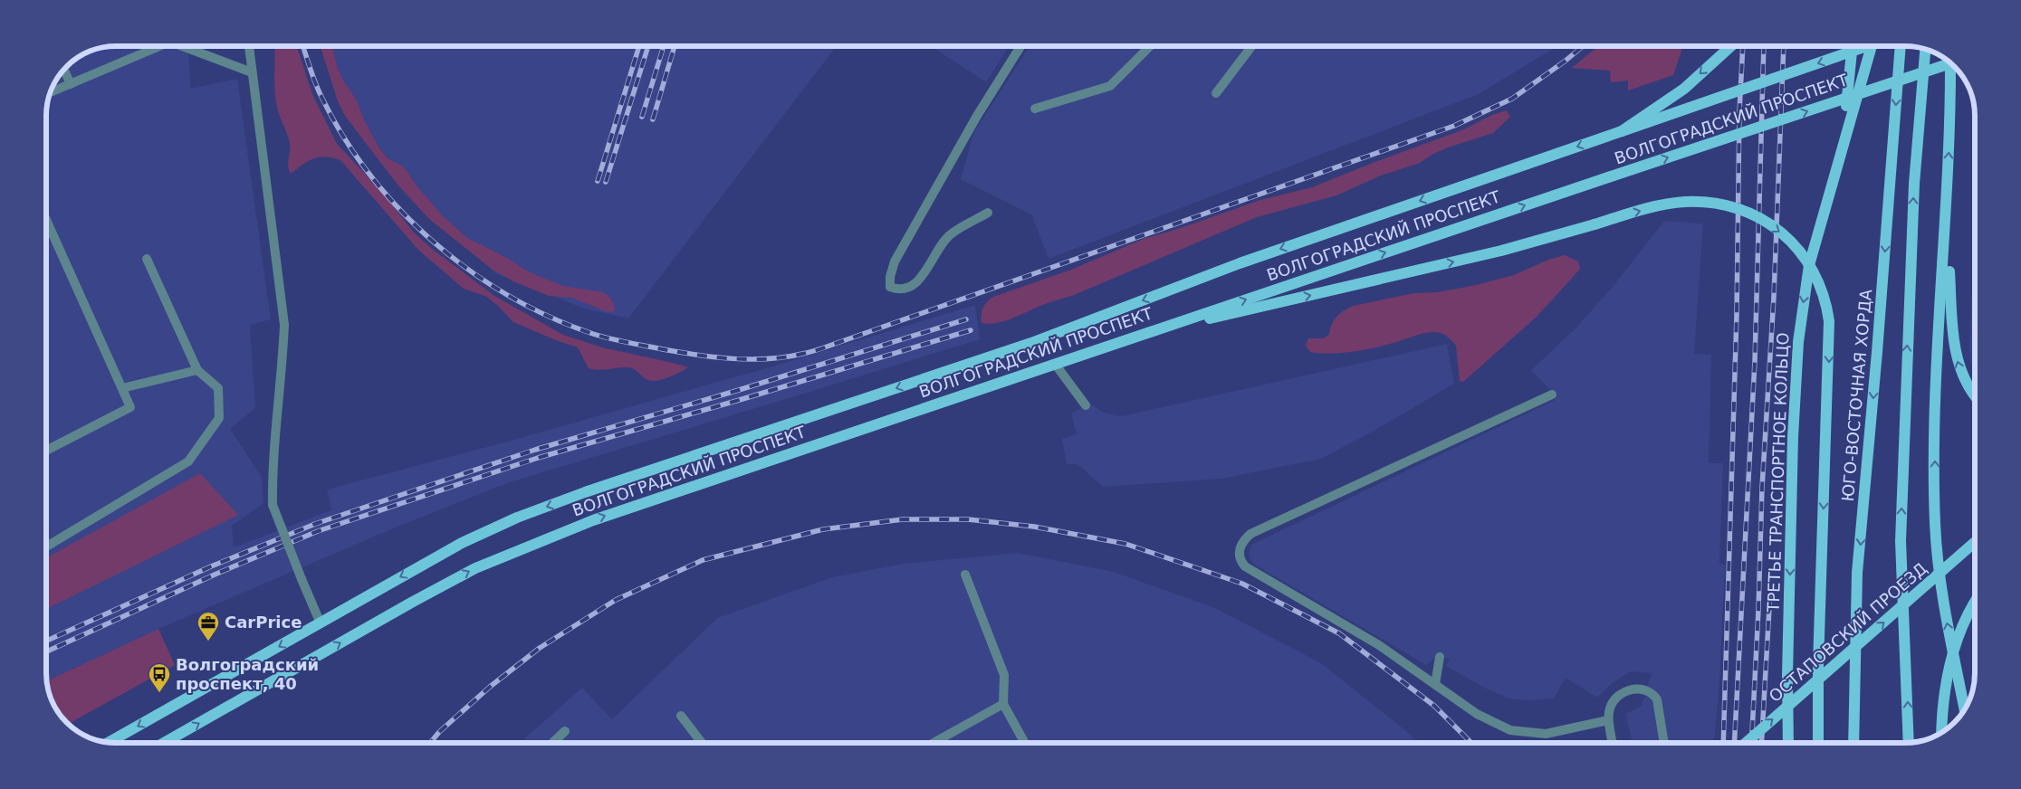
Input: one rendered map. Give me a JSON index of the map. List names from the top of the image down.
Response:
{
  "streets": {
    "main road": [
      "ВОЛГОГРАДСКИЙ ПРОСПЕКТ",
      "ЮГО-ВОСТОЧНАЯ ХОРДА",
      "ТРЕТЬЕ ТРАНСПОРТНОЕ КОЛЬЦО",
      "ОСТАПОВСКИЙ ПРОЕЗД"
    ]
  },
  "one_way": ["ТРЕТЬЕ ТРАНСПОРТНОЕ КОЛЬЦО", "ОСТАПОВСКИЙ ПРОЕЗД"],
  "places": {
    "office": ["CarPrice"],
    "bus stop": ["Волгоградский проспект, 40"]
  }
}
